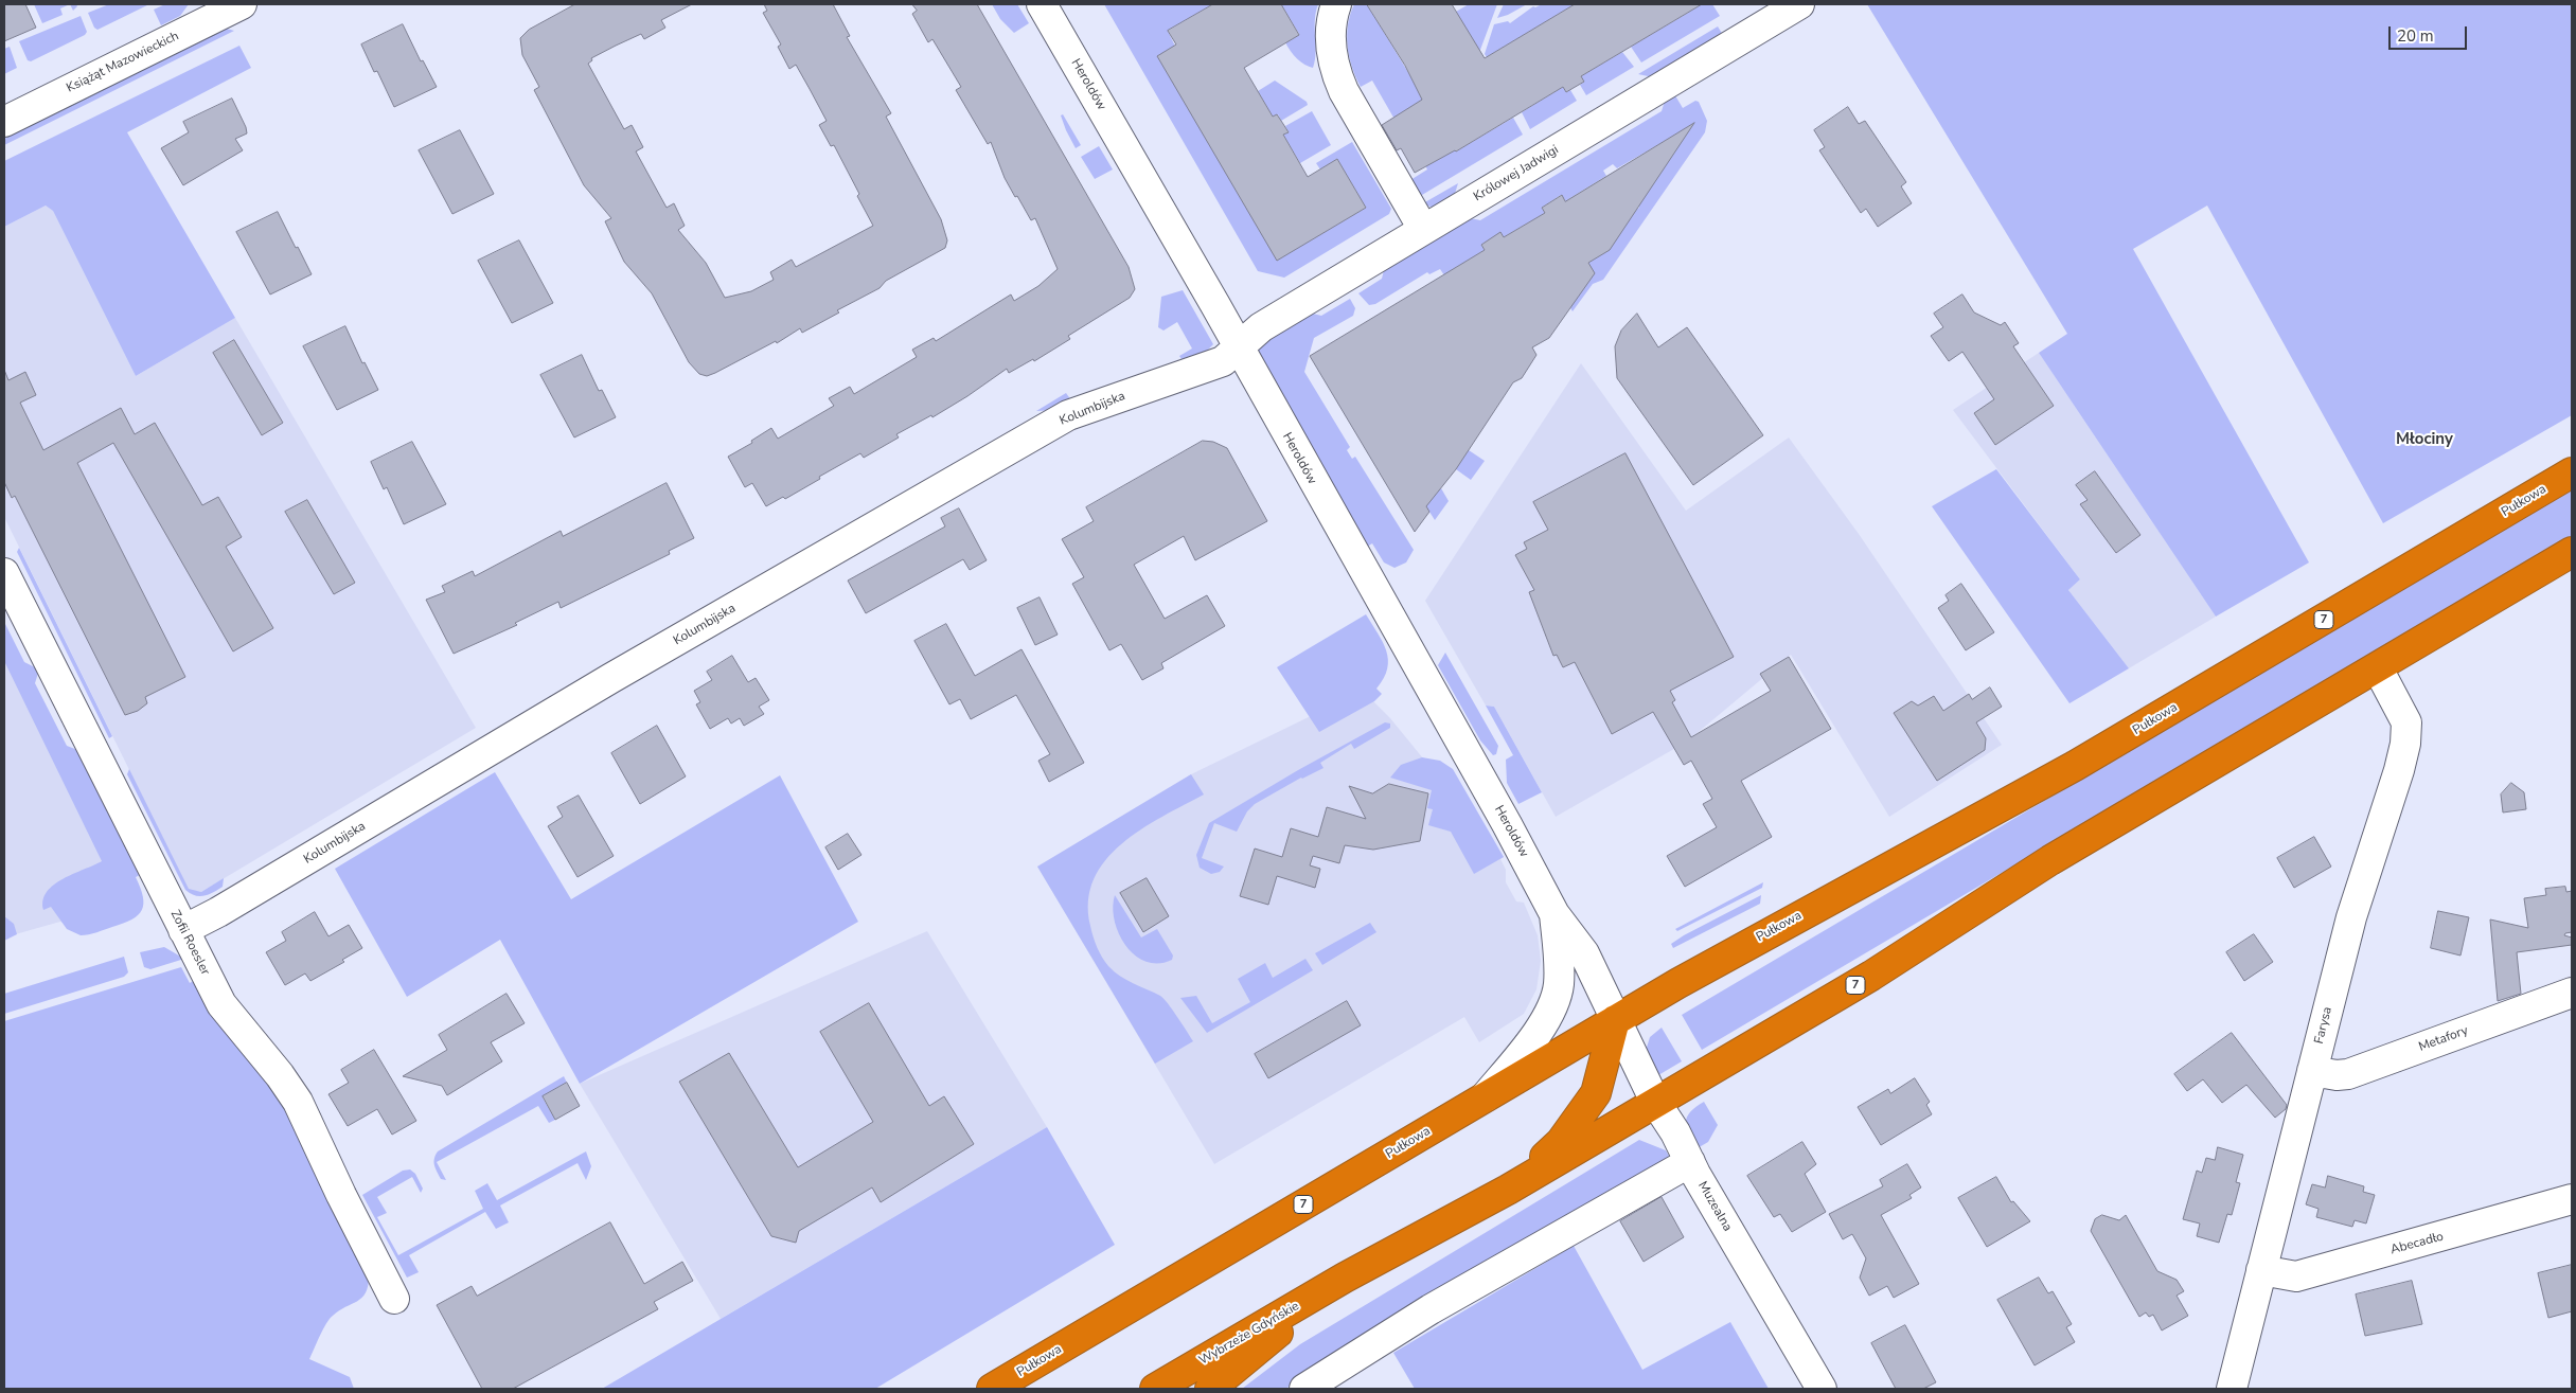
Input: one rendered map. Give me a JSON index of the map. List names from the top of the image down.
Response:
{
  "streets": {
    "highway": ["Pułkowa", "7", "Wybrzeże Gdyńskie"],
    "street": [
      "Książąt Mazowieckich",
      "Heroldów",
      "Królowej Jadwigi",
      "Kolumbijska",
      "Zofii Roesler",
      "Farysa",
      "Metafory",
      "Muzealna",
      "Abecadło"
    ]
  },
  "crossings": [
    ["Heroldów", "Królowej Jadwigi"],
    ["Heroldów", "Kolumbijska"],
    ["Heroldów", "Pułkowa"],
    ["Heroldów", "Muzealna"],
    ["Królowej Jadwigi", "Kolumbijska"],
    ["Kolumbijska", "Zofii Roesler"],
    ["Pułkowa", "Muzealna"],
    ["7", "Farysa"],
    ["7", "Muzealna"],
    ["7", "Wybrzeże Gdyńskie"],
    ["Farysa", "Metafory"],
    ["Farysa", "Abecadło"]
  ],
  "districts": ["Młociny"],
  "scale_bar": "20 m"
}
